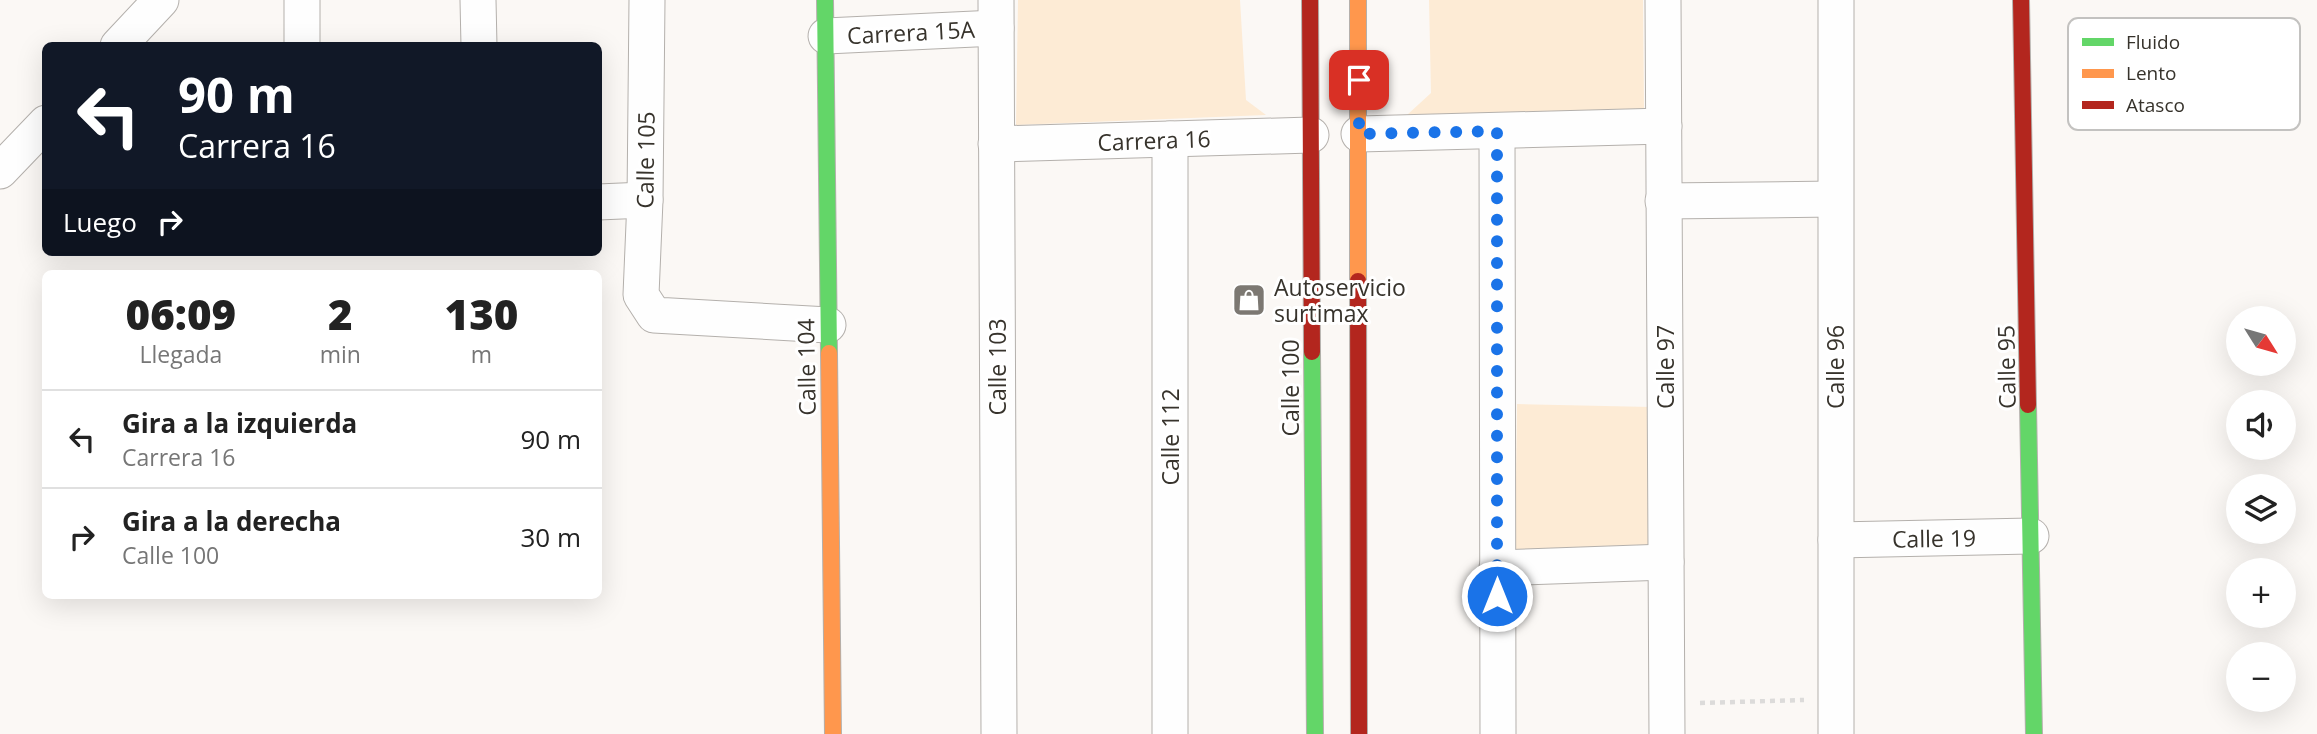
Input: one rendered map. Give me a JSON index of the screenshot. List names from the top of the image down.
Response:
{
  "streets": {
    "street": [
      "Carrera 15A",
      "Carrera 16",
      "Calle 105",
      "Calle 104",
      "Calle 103",
      "Calle 97",
      "Calle 96",
      "Calle 95",
      "Calle 100",
      "Calle 112",
      "Calle 19"
    ]
  },
  "crossings": [
    ["Carrera 15A", "Calle 104"],
    ["Carrera 15A", "Calle 103"],
    ["Carrera 16", "Calle 103"],
    ["Carrera 16", "Calle 100"],
    ["Carrera 16", "Calle 112"],
    ["Calle 105", "Calle 104"],
    ["Calle 96", "Calle 19"],
    ["Calle 95", "Calle 19"]
  ],
  "places": {
    "shop": ["Autoservicio surtimax"]
  },
  "legend": ["Fluido", "Lento", "Atasco"],
  "north": "bottom right",
  "page": {
    "turn": ["90 m", "Carrera 16"],
    "then": "Luego",
    "eta": [
      "06:09",
      "Llegada",
      "2",
      "min",
      "130",
      "m"
    ],
    "map_buttons": ["+", "−"],
    "list": [
      {
        "name": "Gira a la izquierda",
        "note": "Carrera 16",
        "value": "90 m"
      },
      {
        "name": "Gira a la derecha",
        "note": "Calle 100",
        "value": "30 m"
      }
    ]
  }
}
